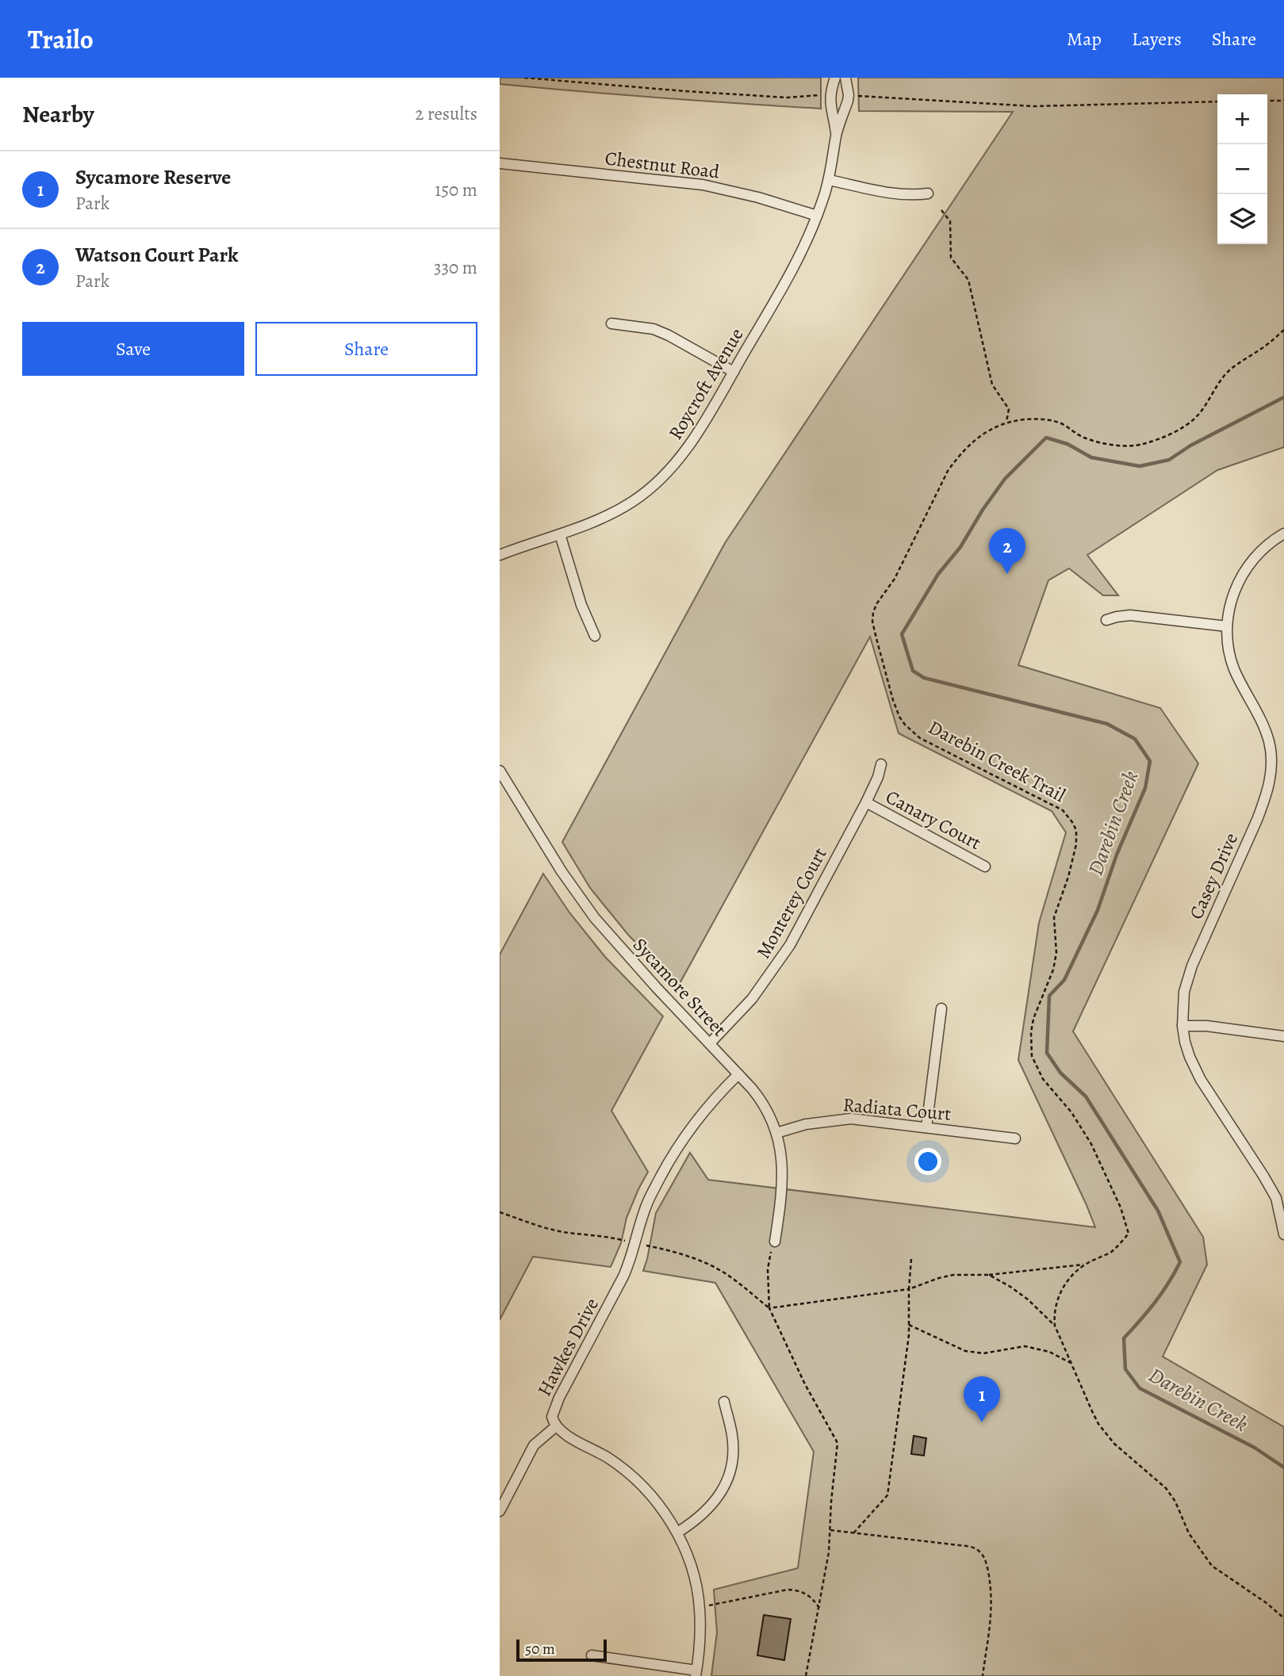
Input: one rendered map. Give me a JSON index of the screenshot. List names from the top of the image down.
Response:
{
  "streets": {
    "street": [
      "Chestnut Road",
      "Roycroft Avenue",
      "Canary Court",
      "Casey Drive",
      "Monterey Court",
      "Sycamore Street",
      "Radiata Court",
      "Hawkes Drive"
    ],
    "path": ["Darebin Creek Trail"]
  },
  "crossings": [
    ["Chestnut Road", "Roycroft Avenue"],
    ["Canary Court", "Monterey Court"],
    ["Monterey Court", "Sycamore Street"],
    ["Sycamore Street", "Radiata Court"],
    ["Sycamore Street", "Hawkes Drive"]
  ],
  "water": ["Darebin Creek"],
  "scale_bar": "50 m",
  "page": {
    "header": "Trailo",
    "nav": ["Map", "Layers", "Share"],
    "heading": ["Nearby", "2 results"],
    "map_buttons": ["+", "−"],
    "list": [
      {
        "mark": "1",
        "name": "Sycamore Reserve",
        "note": "Park",
        "value": "150 m"
      },
      {
        "mark": "2",
        "name": "Watson Court Park",
        "note": "Park",
        "value": "330 m"
      }
    ],
    "buttons": ["Save", "Share"],
    "pins": ["2", "1"],
    "scale": "50 m"
  }
}
